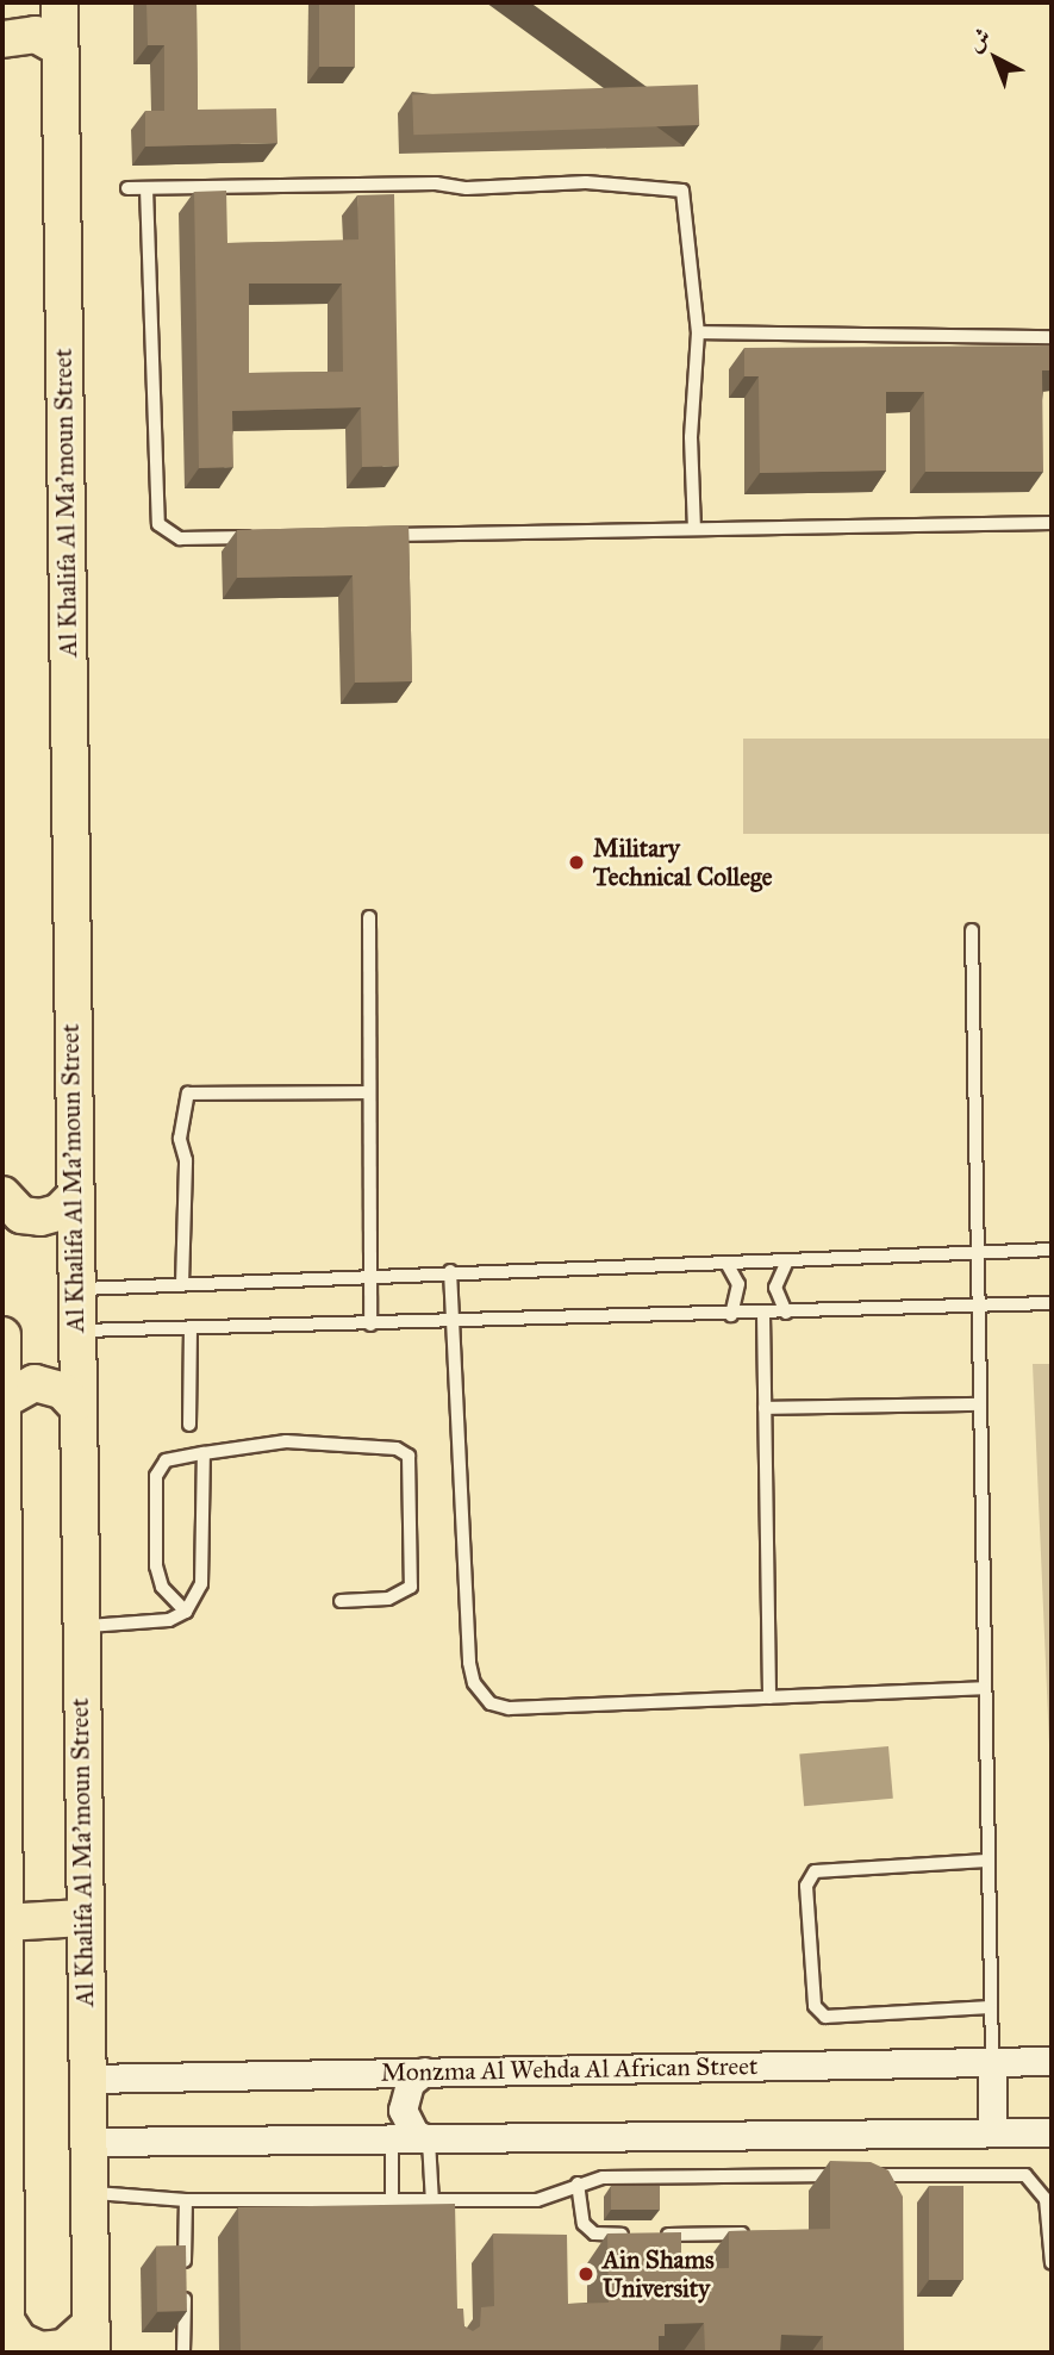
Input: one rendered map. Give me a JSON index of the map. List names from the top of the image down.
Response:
{
  "streets": {
    "main road": ["Al Khalifa Al Ma'moun Street"],
    "street": ["Monzma Al Wehda Al African Street"]
  },
  "crossings": [
    ["Al Khalifa Al Ma'moun Street", "Monzma Al Wehda Al African Street"]
  ],
  "places": ["Military Technical College", "Ain Shams University"],
  "north": "top left"
}
